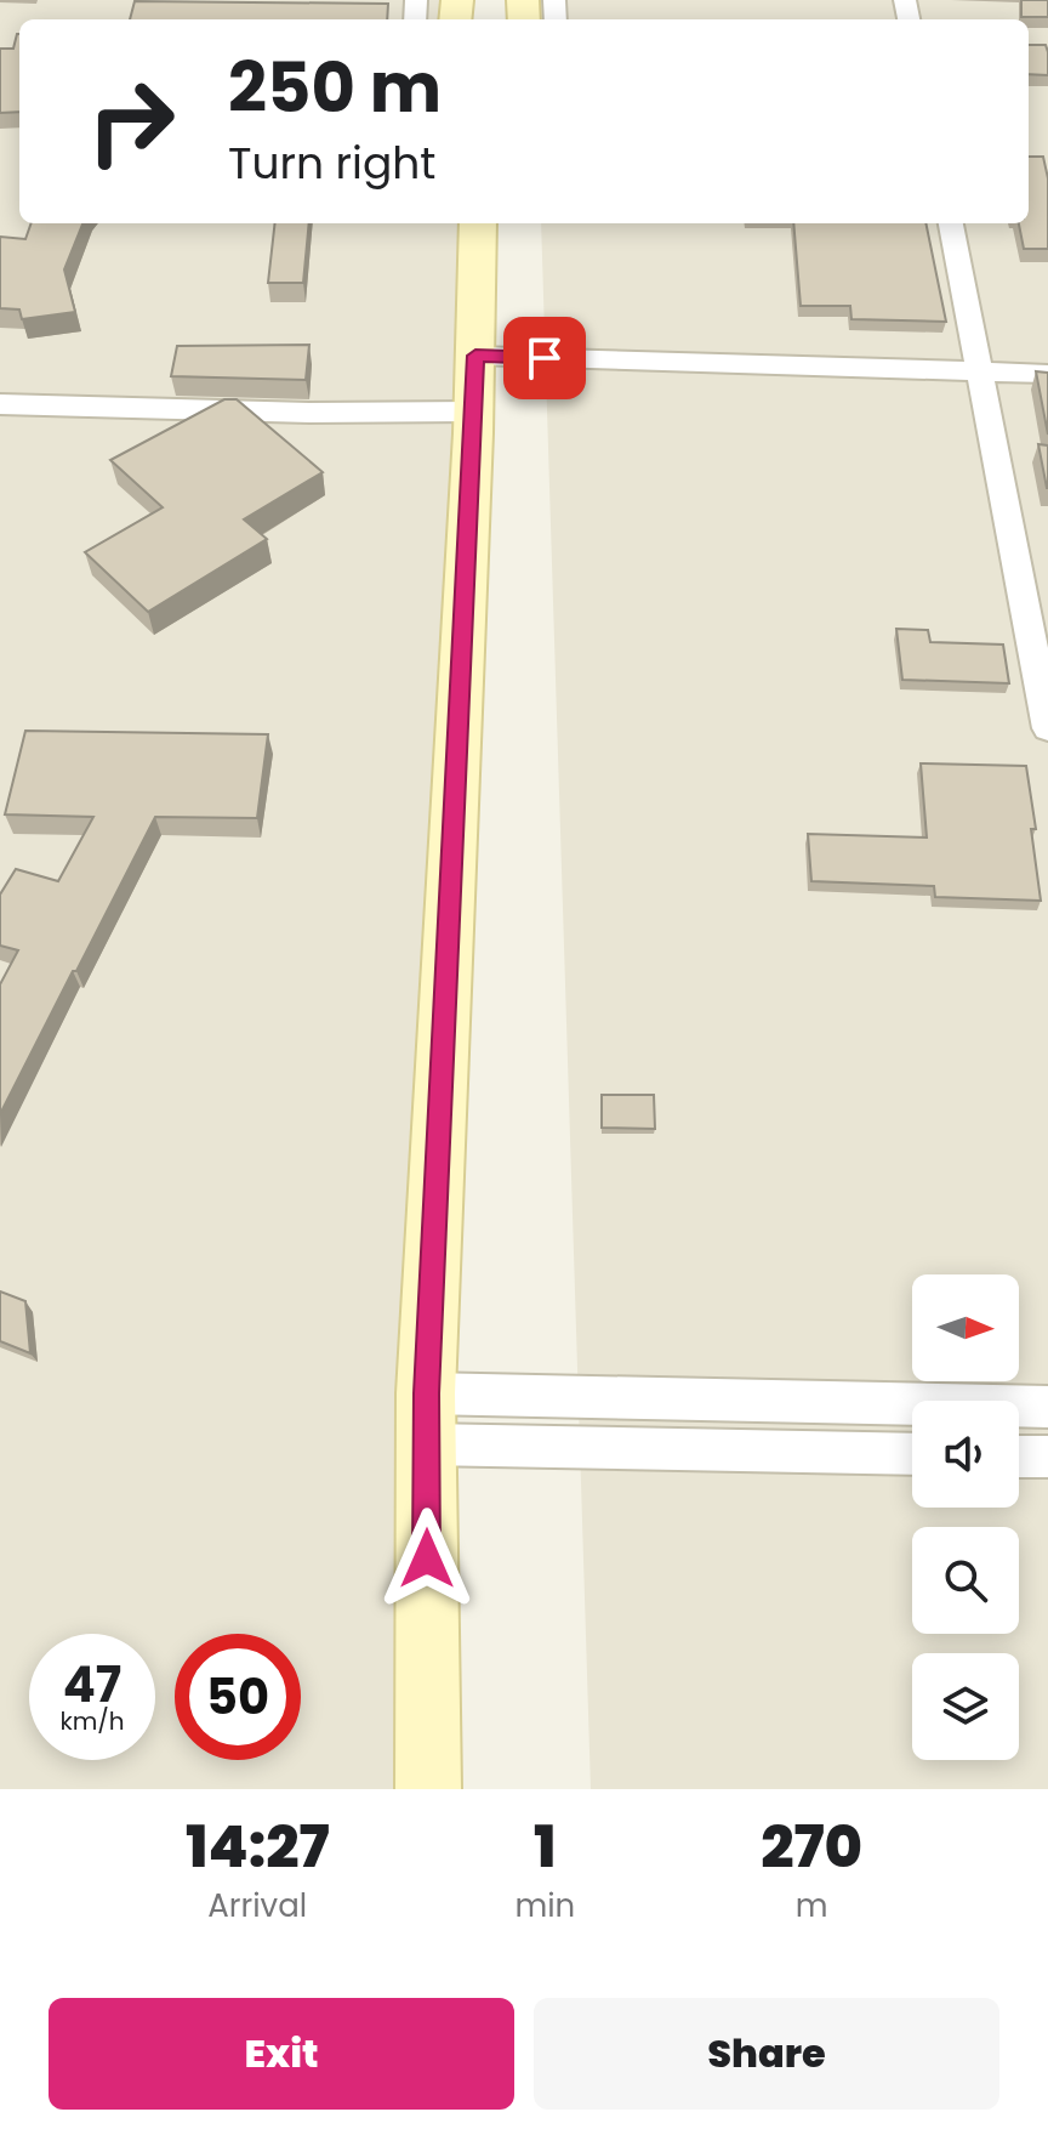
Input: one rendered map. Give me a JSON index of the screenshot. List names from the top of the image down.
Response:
{
  "north": "right",
  "page": {
    "turn": ["250 m", "Turn right"],
    "speed": "47 km/h",
    "limit": "50",
    "eta": [
      "14:27",
      "Arrival",
      "1",
      "min",
      "270",
      "m"
    ],
    "buttons": ["Exit", "Share"]
  }
}
